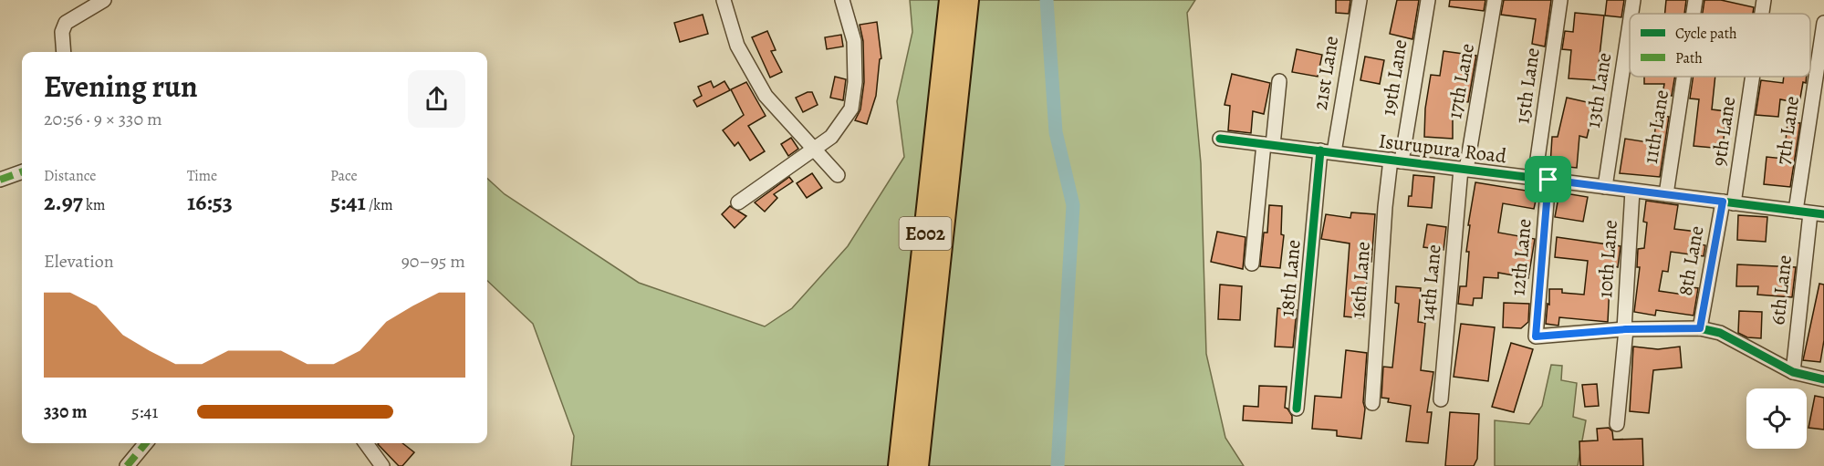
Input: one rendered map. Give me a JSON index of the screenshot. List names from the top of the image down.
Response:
{
  "streets": {
    "highway": ["E002"],
    "street": [
      "21st Lane",
      "19th Lane",
      "17th Lane",
      "15th Lane",
      "13th Lane",
      "11th Lane",
      "7th Lane",
      "9th Lane",
      "Isurupura Road",
      "12th Lane",
      "10th Lane",
      "8th Lane",
      "18th Lane",
      "16th Lane",
      "14th Lane",
      "6th Lane"
    ]
  },
  "crossings": [
    ["21st Lane", "Isurupura Road"],
    ["21st Lane", "18th Lane"],
    ["19th Lane", "Isurupura Road"],
    ["19th Lane", "16th Lane"],
    ["17th Lane", "Isurupura Road"],
    ["17th Lane", "14th Lane"],
    ["15th Lane", "Isurupura Road"],
    ["15th Lane", "12th Lane"],
    ["13th Lane", "Isurupura Road"],
    ["11th Lane", "Isurupura Road"],
    ["7th Lane", "Isurupura Road"],
    ["7th Lane", "6th Lane"],
    ["9th Lane", "Isurupura Road"],
    ["9th Lane", "8th Lane"],
    ["Isurupura Road", "12th Lane"],
    ["Isurupura Road", "10th Lane"],
    ["Isurupura Road", "8th Lane"],
    ["Isurupura Road", "18th Lane"],
    ["Isurupura Road", "16th Lane"],
    ["Isurupura Road", "14th Lane"],
    ["Isurupura Road", "6th Lane"],
    ["12th Lane", "10th Lane"]
  ],
  "legend": ["Cycle path", "Path"],
  "page": {
    "heading": ["Evening run", "20:56 · 9 × 330 m"],
    "stats": [
      ["Distance", "2.97 km"],
      ["Time", "16:53"],
      ["Pace", "5:41 /km"]
    ],
    "chart": ["Elevation", "90–95 m"],
    "list": [
      {
        "name": "330 m",
        "note": "5:41"
      }
    ]
  }
}
